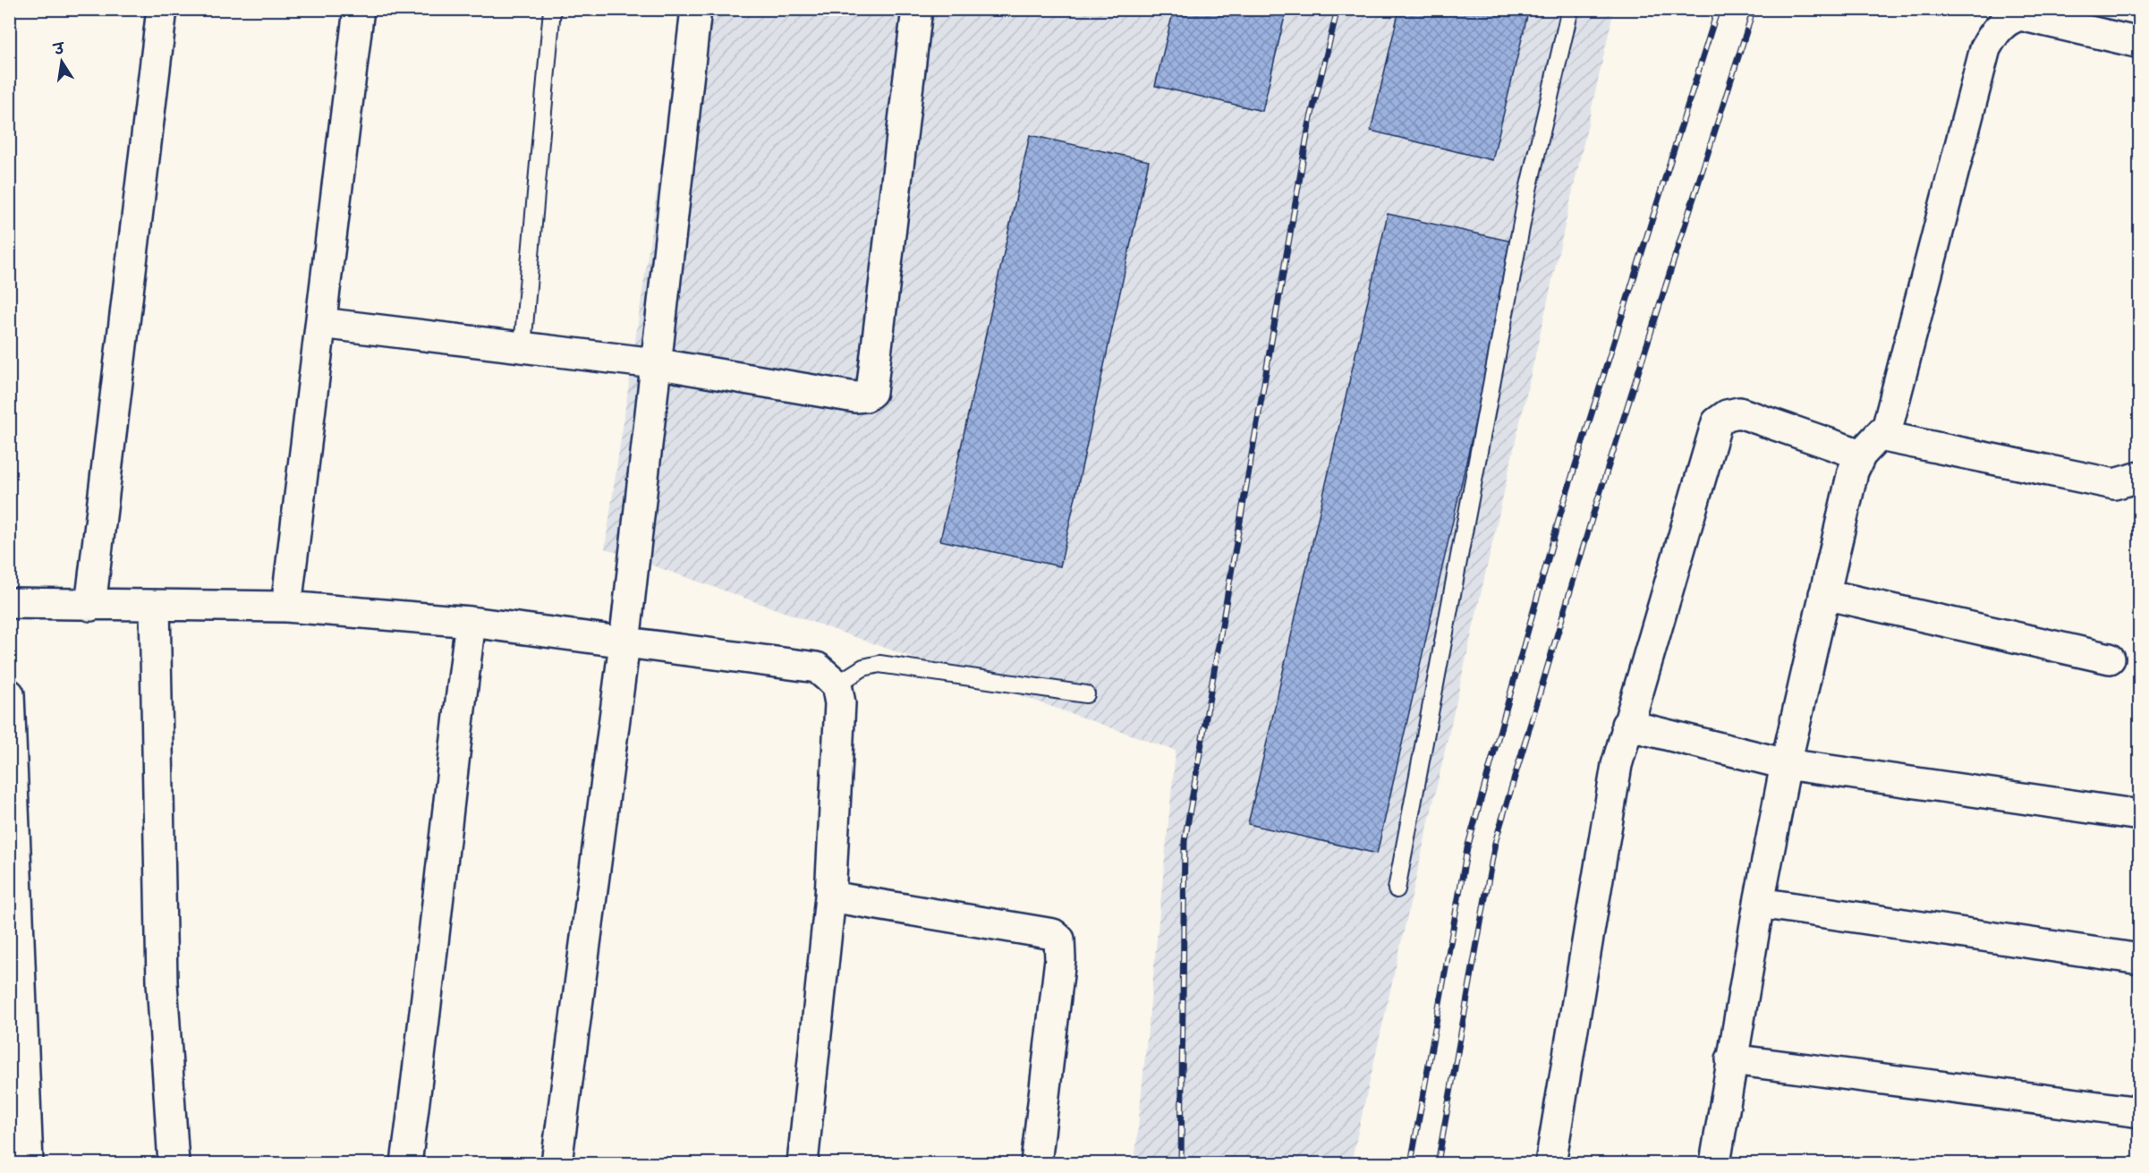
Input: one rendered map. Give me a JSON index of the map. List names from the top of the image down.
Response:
{
  "north": "top"
}
